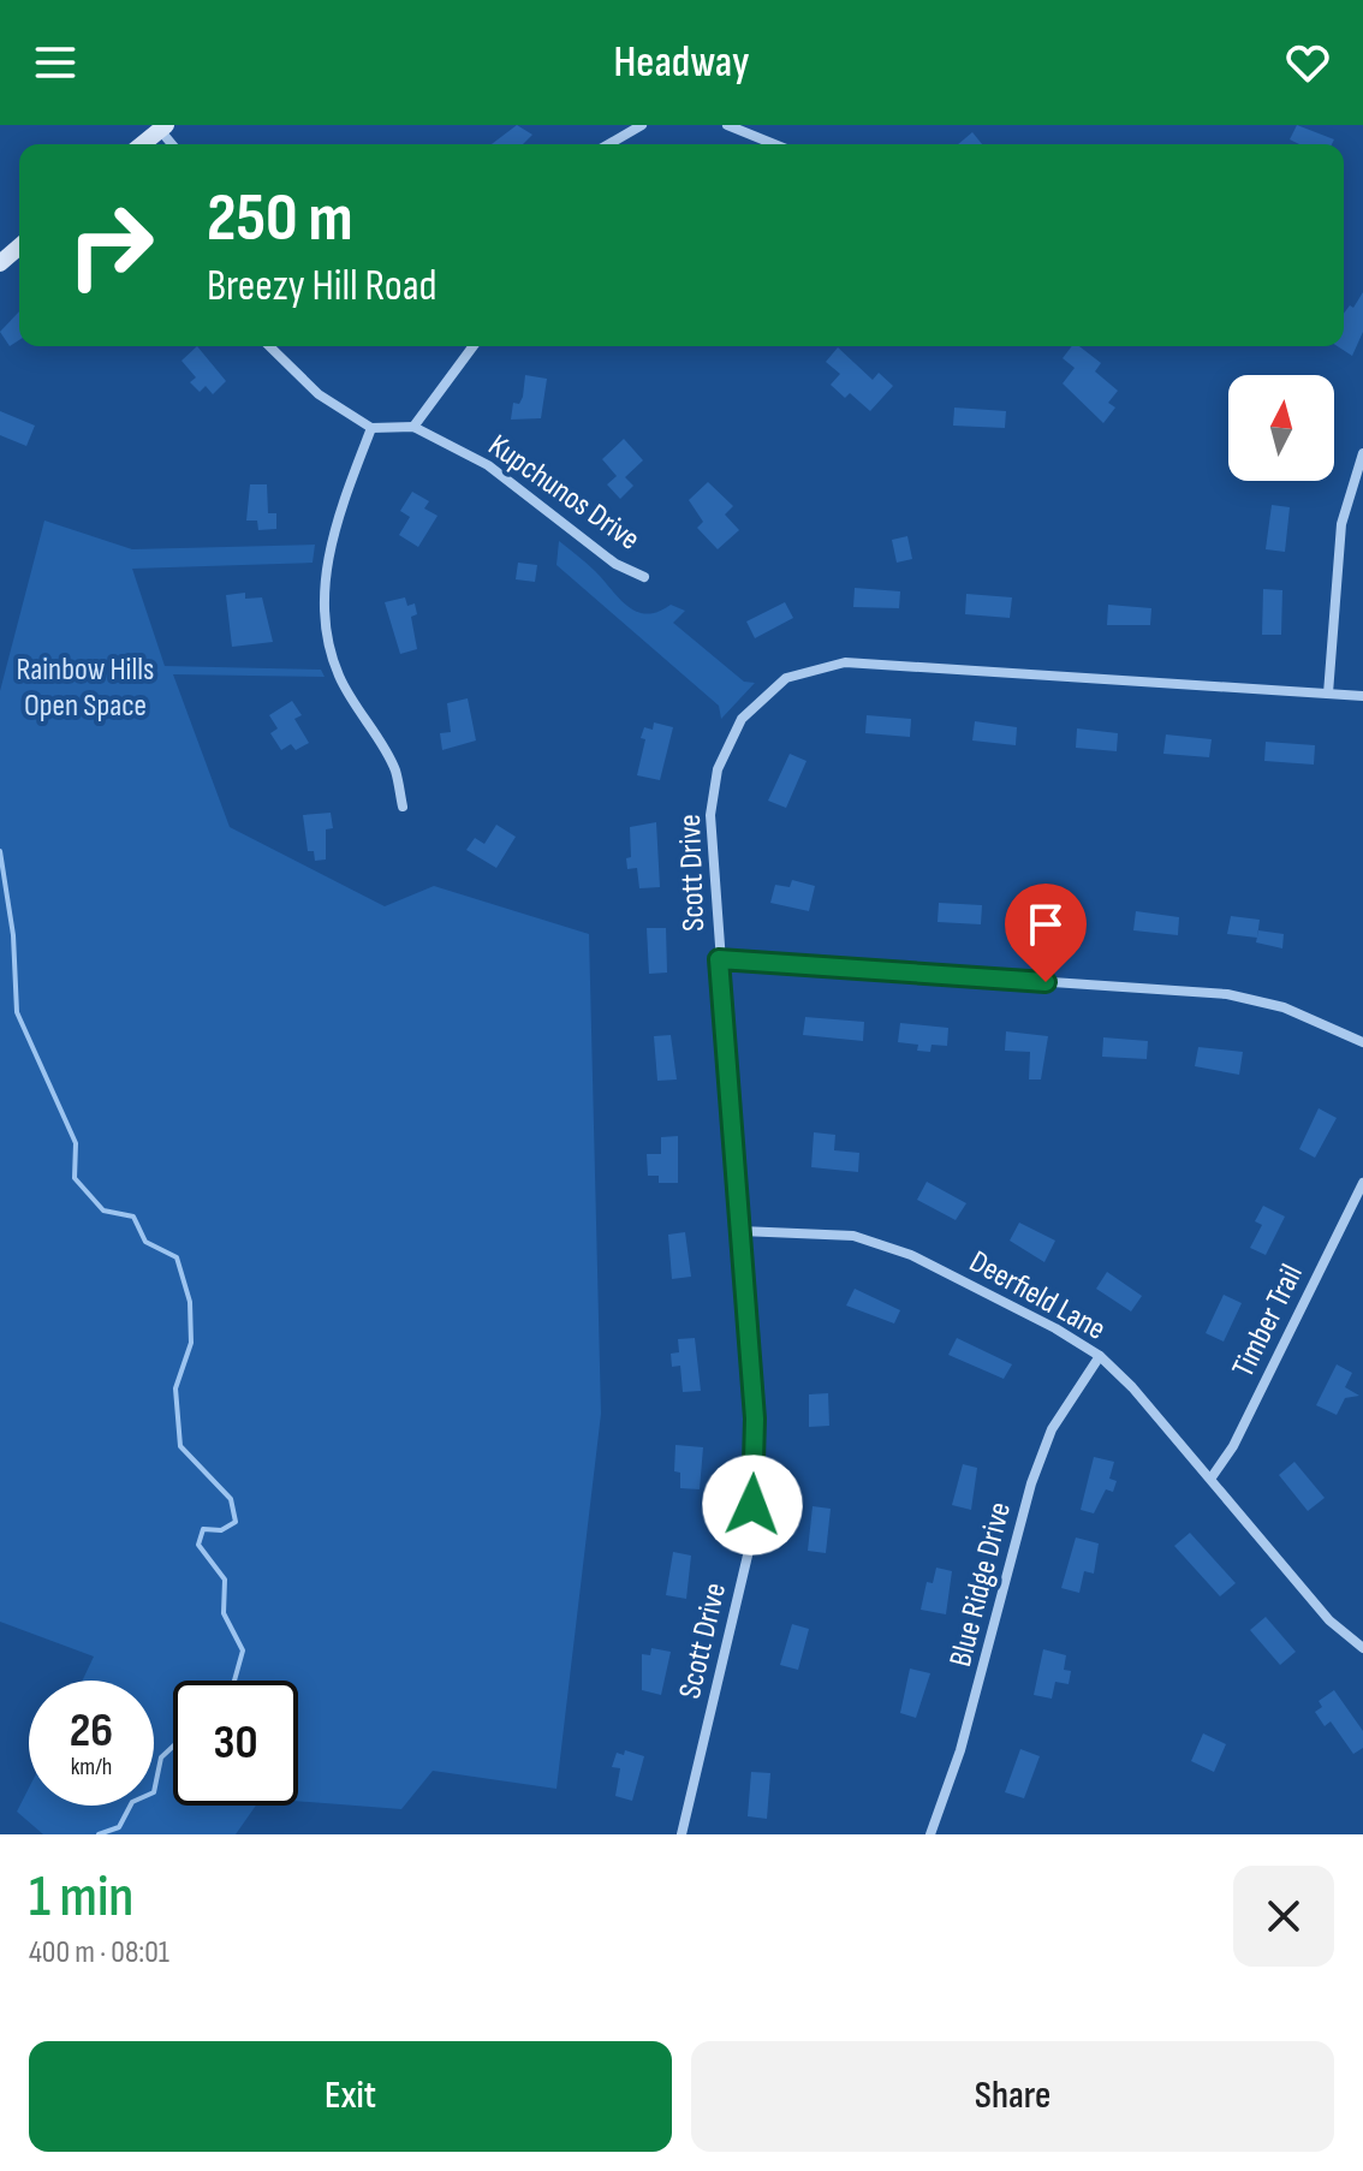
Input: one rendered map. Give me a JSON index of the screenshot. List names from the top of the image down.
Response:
{
  "streets": {
    "street": [
      "Kupchunos Drive",
      "Scott Drive",
      "Deerfield Lane",
      "Timber Trail",
      "Blue Ridge Drive"
    ]
  },
  "crossings": [
    ["Scott Drive", "Deerfield Lane"],
    ["Deerfield Lane", "Timber Trail"],
    ["Deerfield Lane", "Blue Ridge Drive"]
  ],
  "parks": ["Rainbow Hills Open Space"],
  "north": "top",
  "page": {
    "header": "Headway",
    "turn": ["250 m", "Breezy Hill Road"],
    "speed": "26 km/h",
    "limit": "30",
    "heading": ["1 min", "400 m · 08:01"],
    "buttons": ["Exit", "Share"]
  }
}
